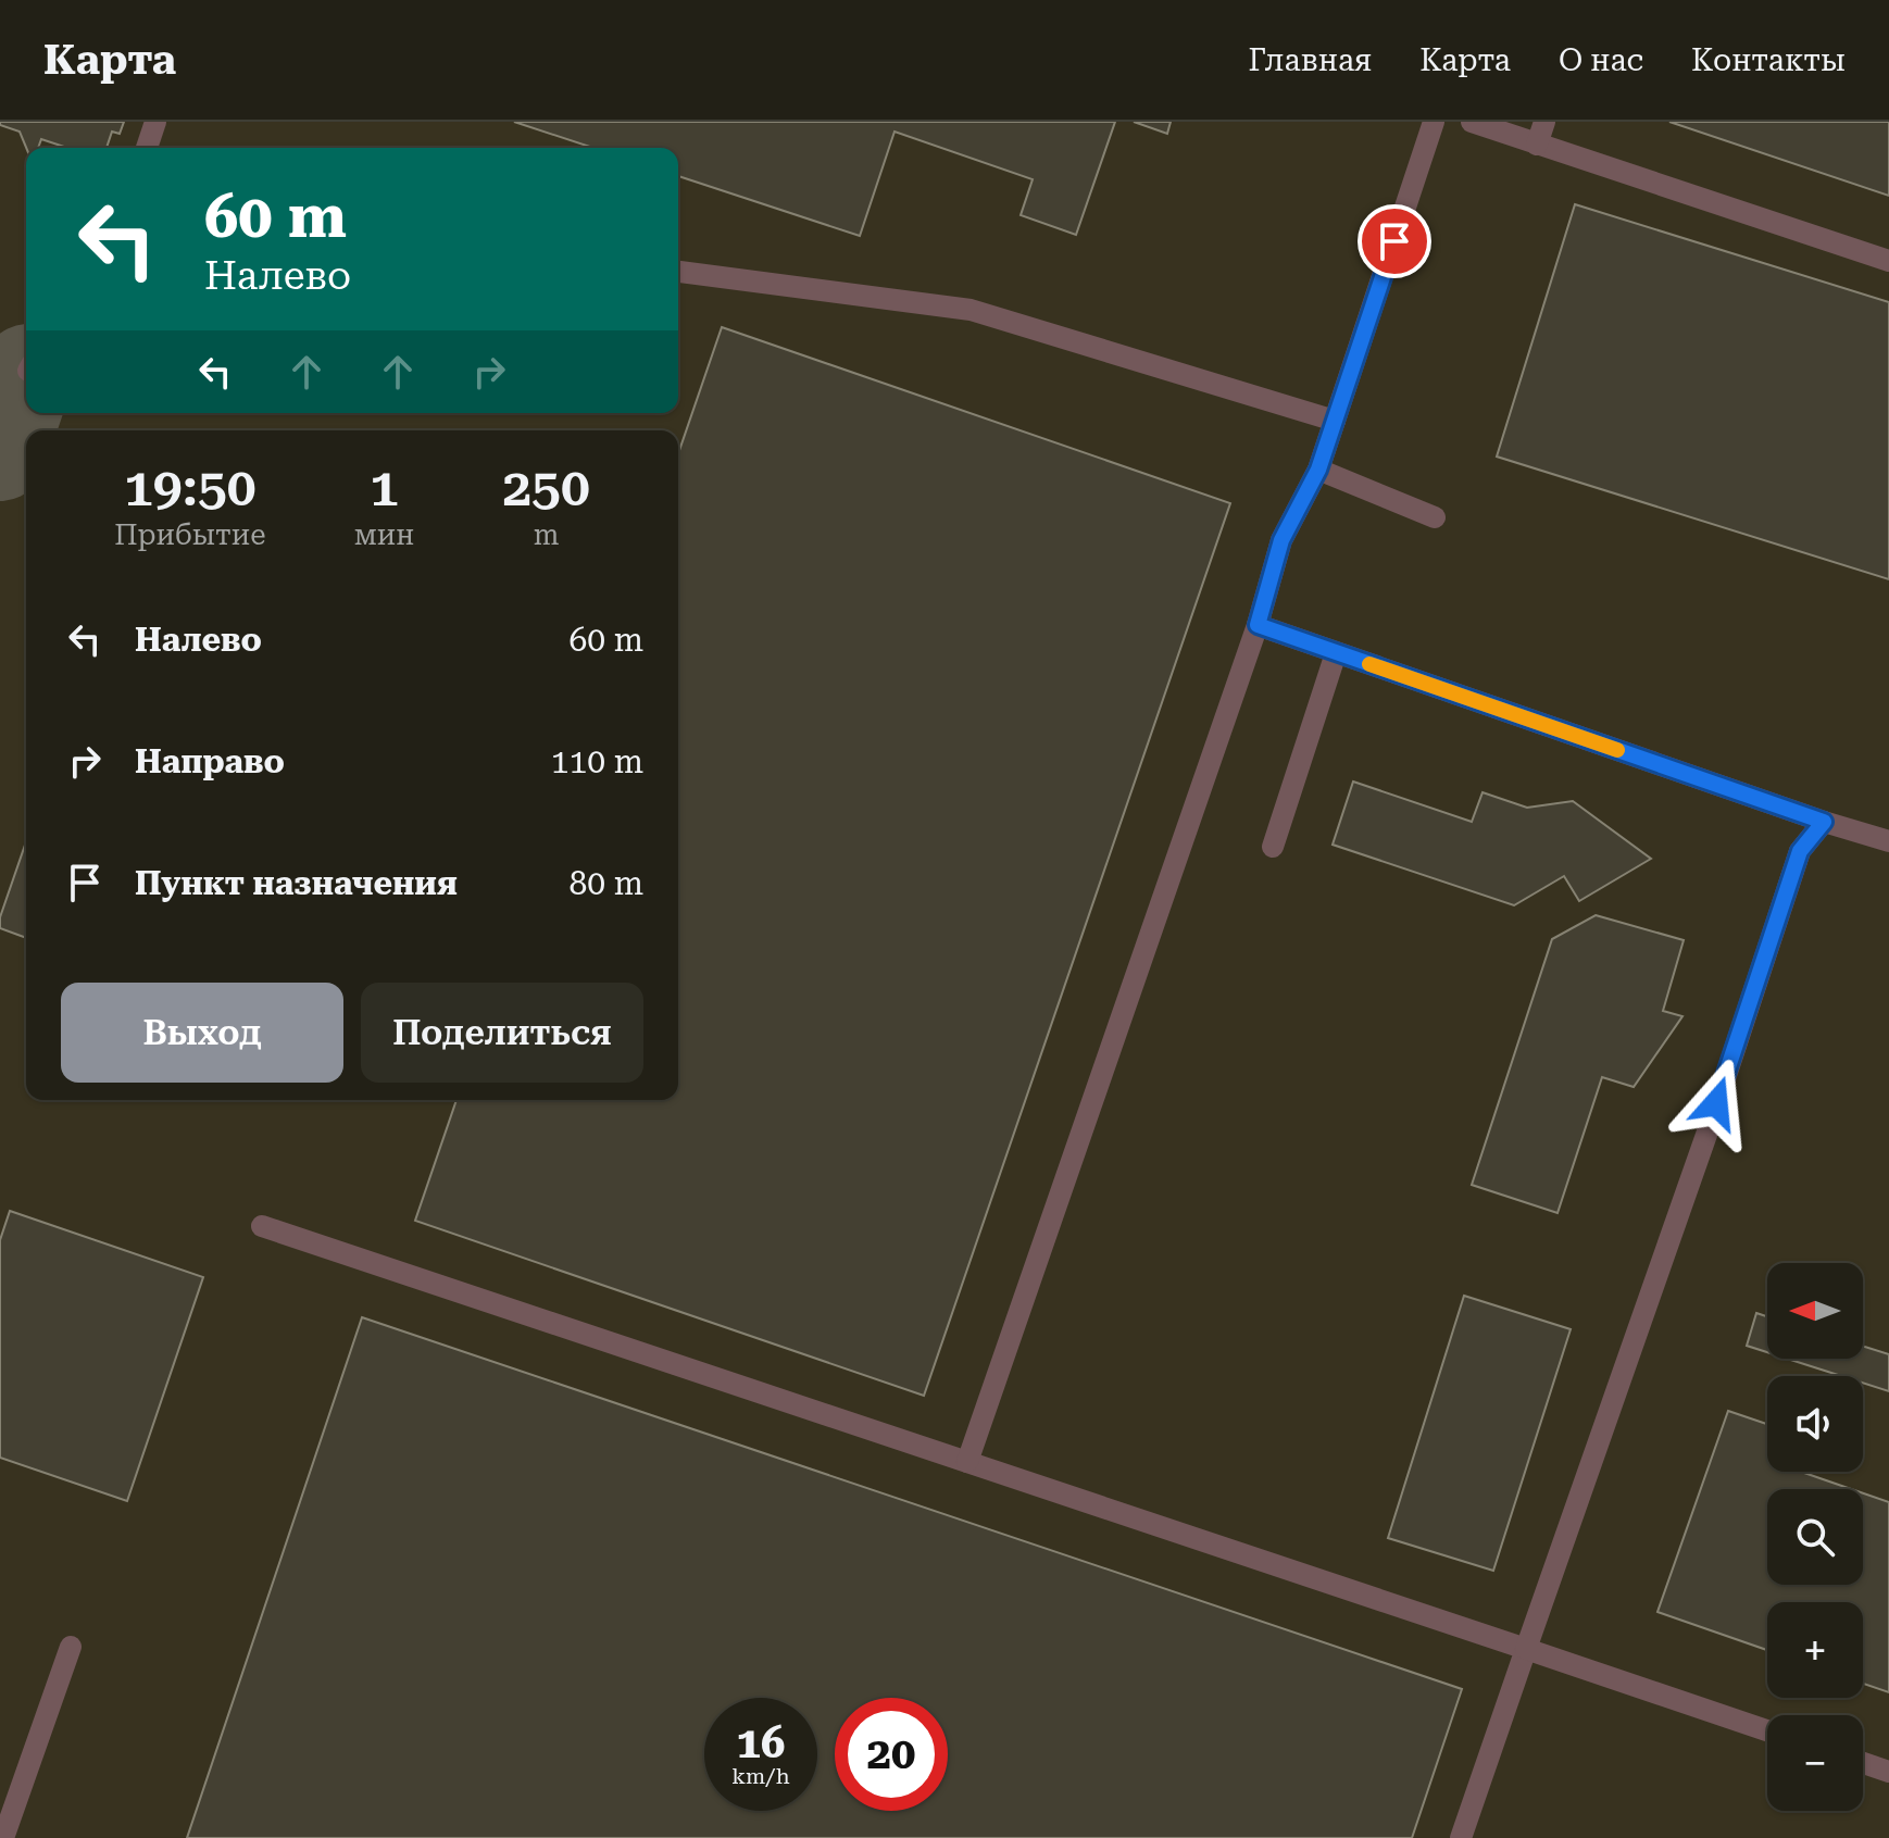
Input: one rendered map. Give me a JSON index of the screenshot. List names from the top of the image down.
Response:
{
  "north": "left",
  "page": {
    "header": "Карта",
    "nav": [
      "Главная",
      "Карта",
      "О нас",
      "Контакты"
    ],
    "turn": ["60 m", "Налево"],
    "eta": [
      "19:50",
      "Прибытие",
      "1",
      "мин",
      "250",
      "m"
    ],
    "list": [
      {
        "name": "Налево",
        "value": "60 m"
      },
      {
        "name": "Направо",
        "value": "110 m"
      },
      {
        "name": "Пункт назначения",
        "value": "80 m"
      }
    ],
    "buttons": ["Выход", "Поделиться"],
    "map_buttons": ["+", "−"],
    "speed": "16 km/h",
    "limit": "20"
  }
}
